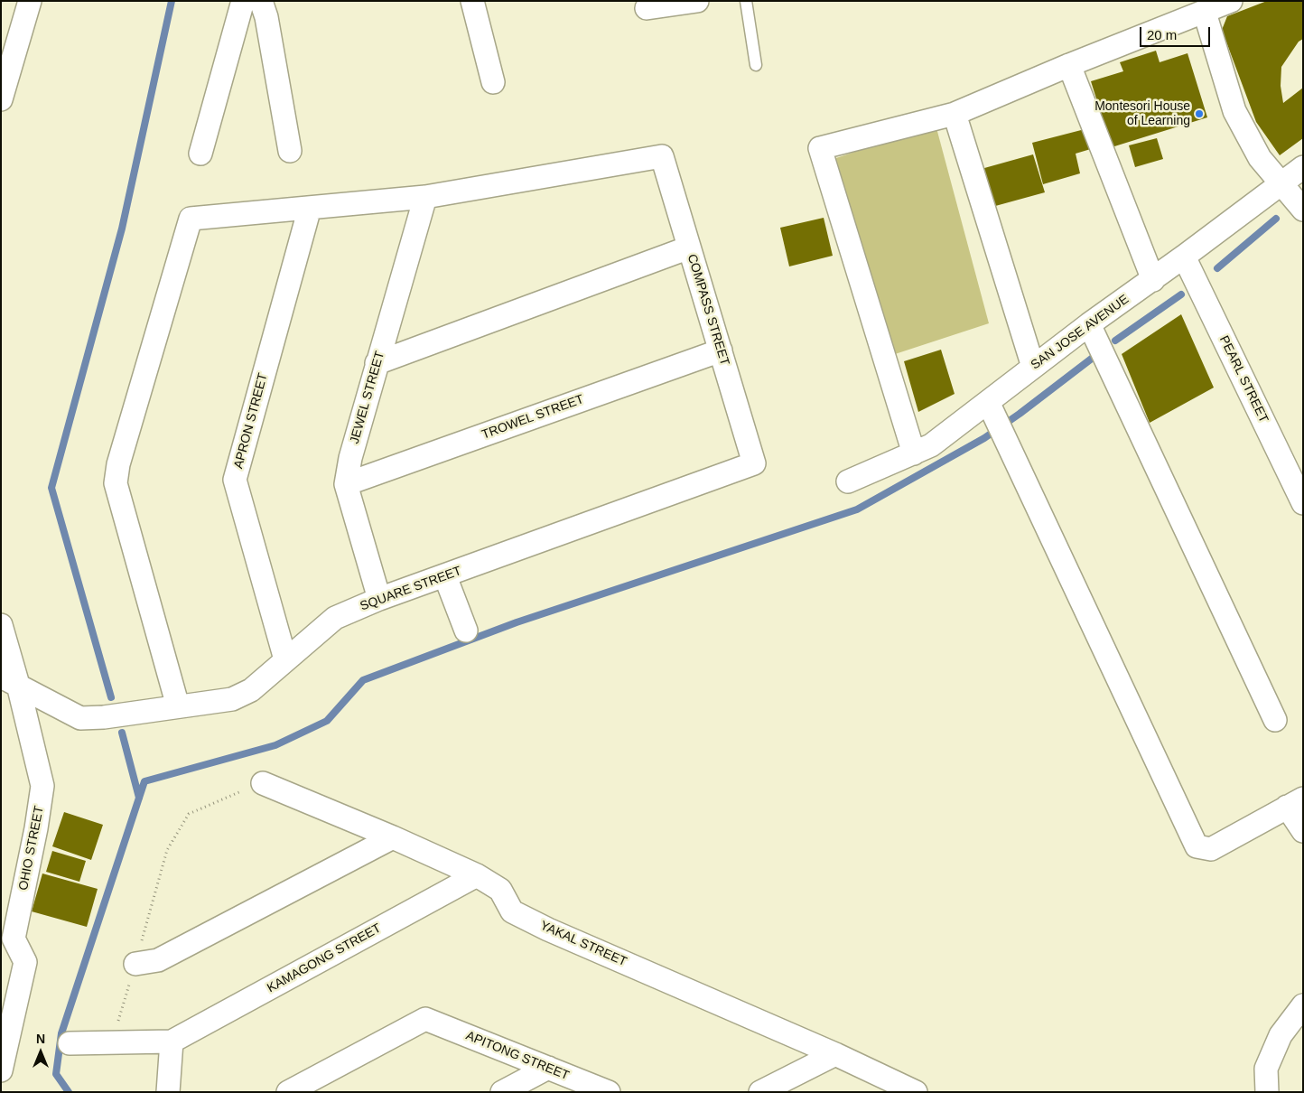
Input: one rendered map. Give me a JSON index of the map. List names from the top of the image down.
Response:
{
  "streets": {
    "street": [
      "COMPASS STREET",
      "SAN JOSE AVENUE",
      "PEARL STREET",
      "JEWEL STREET",
      "TROWEL STREET",
      "APRON STREET",
      "SQUARE STREET",
      "OHIO STREET",
      "YAKAL STREET",
      "KAMAGONG STREET",
      "APITONG STREET"
    ]
  },
  "crossings": [
    ["COMPASS STREET", "JEWEL STREET"],
    ["COMPASS STREET", "TROWEL STREET"],
    ["COMPASS STREET", "SQUARE STREET"],
    ["SAN JOSE AVENUE", "PEARL STREET"],
    ["JEWEL STREET", "TROWEL STREET"],
    ["JEWEL STREET", "SQUARE STREET"],
    ["APRON STREET", "SQUARE STREET"],
    ["SQUARE STREET", "OHIO STREET"],
    ["YAKAL STREET", "KAMAGONG STREET"]
  ],
  "places": ["Montesori House of Learning"],
  "scale_bar": "20 m",
  "north": "top"
}
